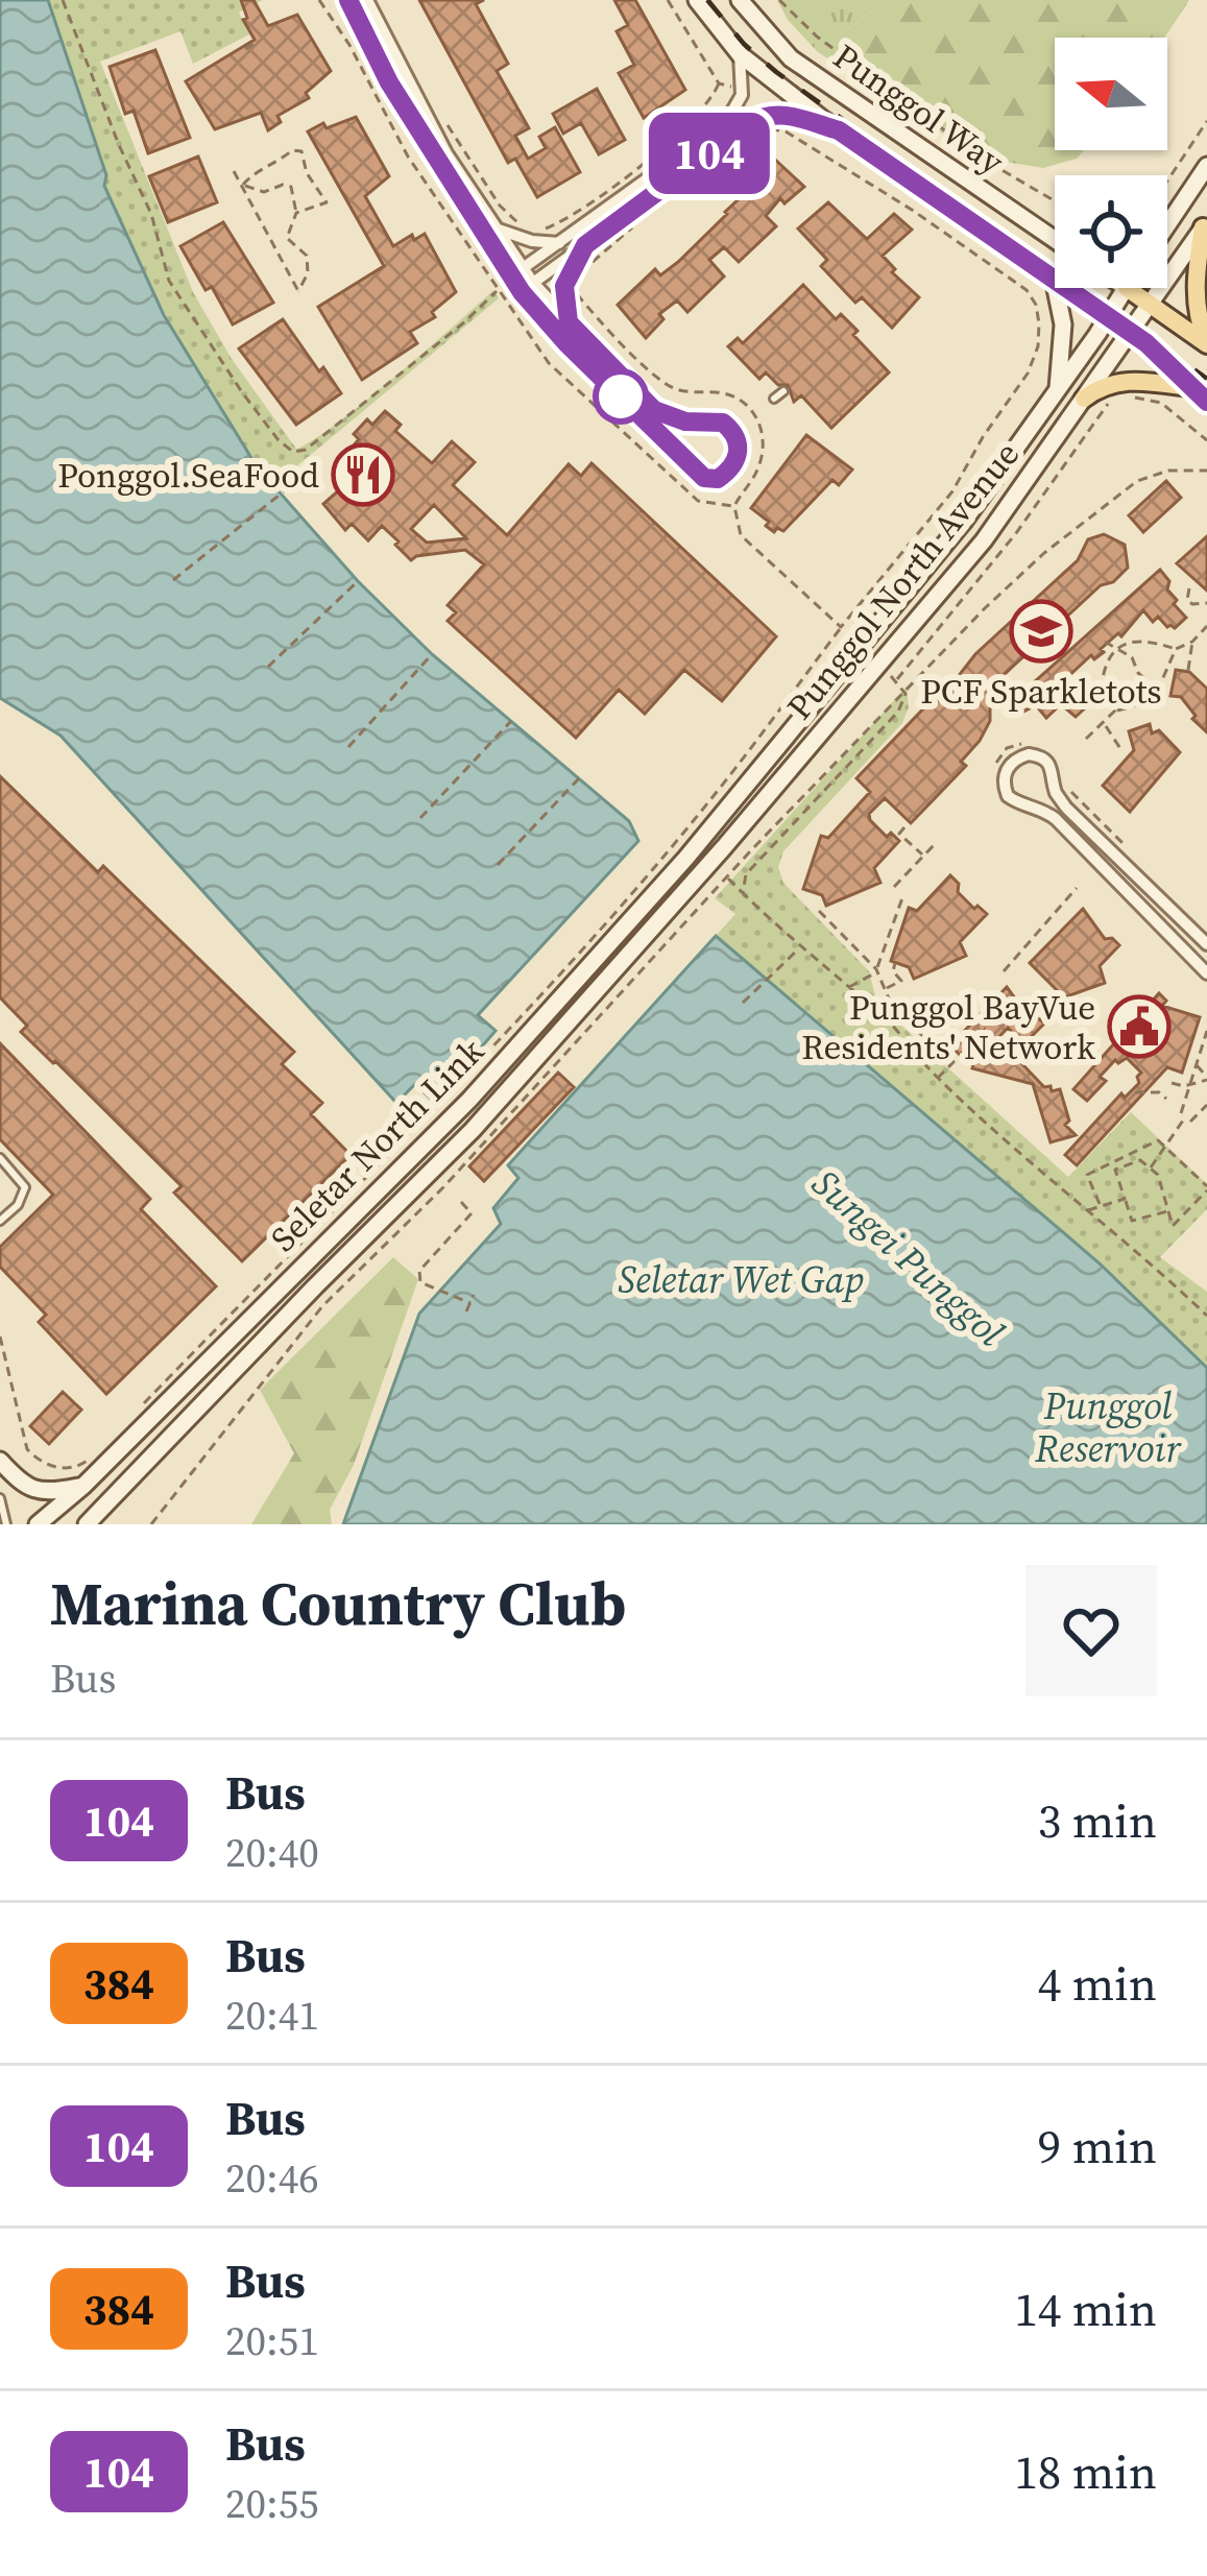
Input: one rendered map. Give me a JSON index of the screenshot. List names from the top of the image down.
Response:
{
  "streets": {
    "main road": ["Punggol Way", "Punggol North Avenue", "Seletar North Link"]
  },
  "crossings": [
    ["Punggol Way", "Punggol North Avenue"],
    ["Punggol North Avenue", "Seletar North Link"]
  ],
  "water": ["Sungei Punggol", "Seletar Wet Gap", "Punggol Reservoir"],
  "places": {
    "restaurant": ["Ponggol.SeaFood"],
    "school or university": ["PCF Sparkletots"],
    "public building": ["Punggol BayVue Residents' Network"]
  },
  "lines": ["bus line 104"],
  "north": "left",
  "page": {
    "on_map": "104",
    "heading": ["Marina Country Club", "Bus"],
    "list": [
      {
        "mark": "104",
        "name": "Bus",
        "note": "20:40",
        "value": "3 min"
      },
      {
        "mark": "384",
        "name": "Bus",
        "note": "20:41",
        "value": "4 min"
      },
      {
        "mark": "104",
        "name": "Bus",
        "note": "20:46",
        "value": "9 min"
      },
      {
        "mark": "384",
        "name": "Bus",
        "note": "20:51",
        "value": "14 min"
      },
      {
        "mark": "104",
        "name": "Bus",
        "note": "20:55",
        "value": "18 min"
      }
    ]
  }
}
